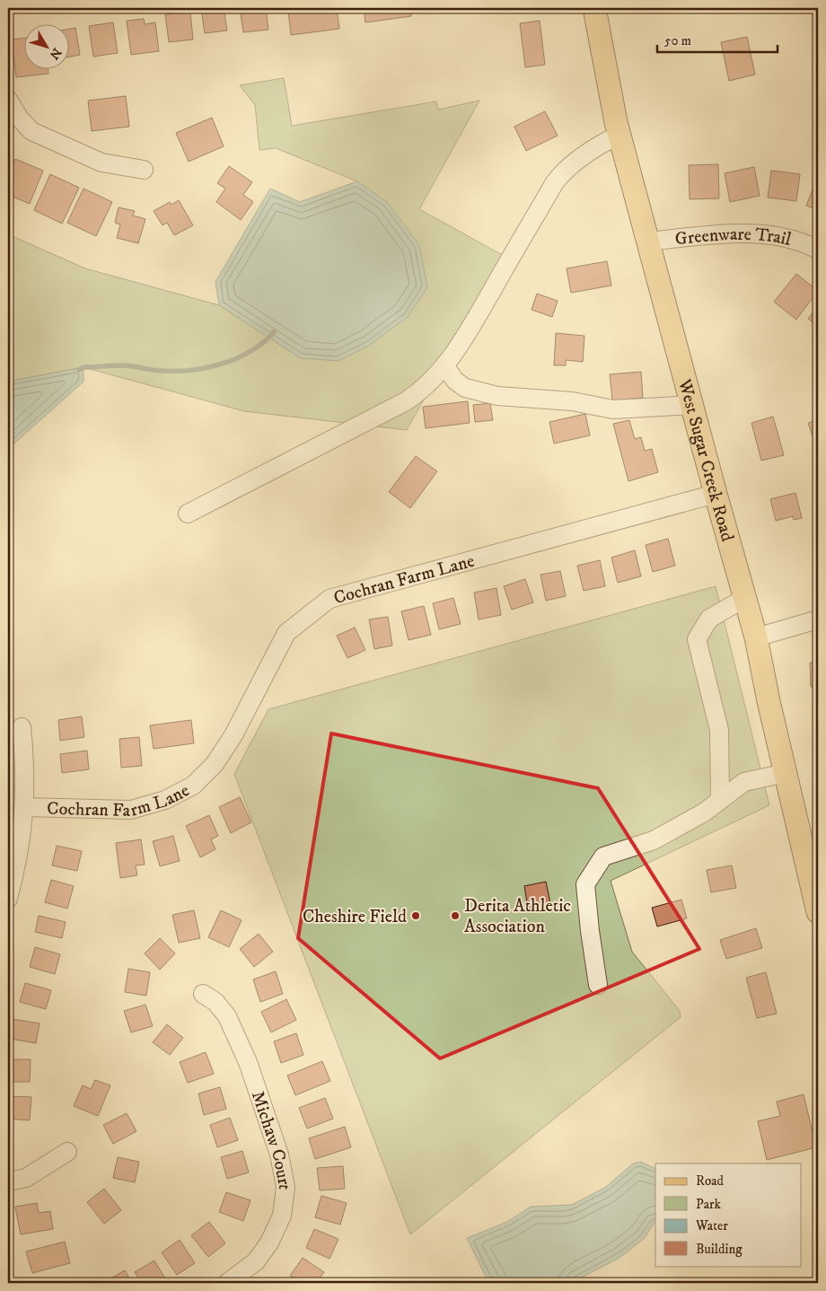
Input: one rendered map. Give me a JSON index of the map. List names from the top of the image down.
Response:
{
  "streets": {
    "main road": ["West Sugar Creek Road"],
    "street": ["Greenware Trail", "Cochran Farm Lane", "Michaw Court"]
  },
  "crossings": [
    ["Greenware Trail", "West Sugar Creek Road"],
    ["West Sugar Creek Road", "Cochran Farm Lane"]
  ],
  "places": ["Cheshire Field", "Derita Athletic Association"],
  "legend": [
    "Road",
    "Park",
    "Water",
    "Building"
  ],
  "scale_bar": "50 m",
  "north": "bottom right"
}
